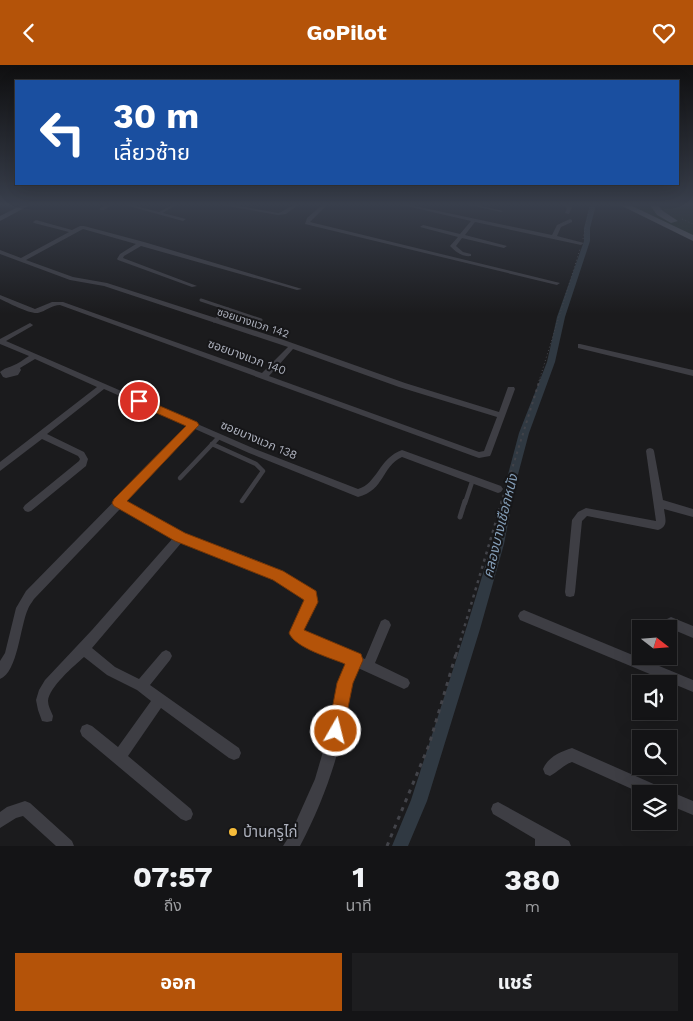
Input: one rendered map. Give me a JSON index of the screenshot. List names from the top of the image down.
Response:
{
  "streets": {
    "street": ["ซอยบางแวก 142", "ซอยบางแวก 140", "ซอยบางแวก 138"]
  },
  "crossings": [
    ["ซอยบางแวก 142", "ซอยบางแวก 140"]
  ],
  "water": ["คลองบางเชือกหนัง"],
  "places": ["บ้านครูไก่"],
  "north": "right",
  "page": {
    "header": "GoPilot",
    "turn": ["30 m", "เลี้ยวซ้าย"],
    "eta": [
      "07:57",
      "ถึง",
      "1",
      "นาที",
      "380",
      "m"
    ],
    "buttons": ["ออก", "แชร์"]
  }
}
